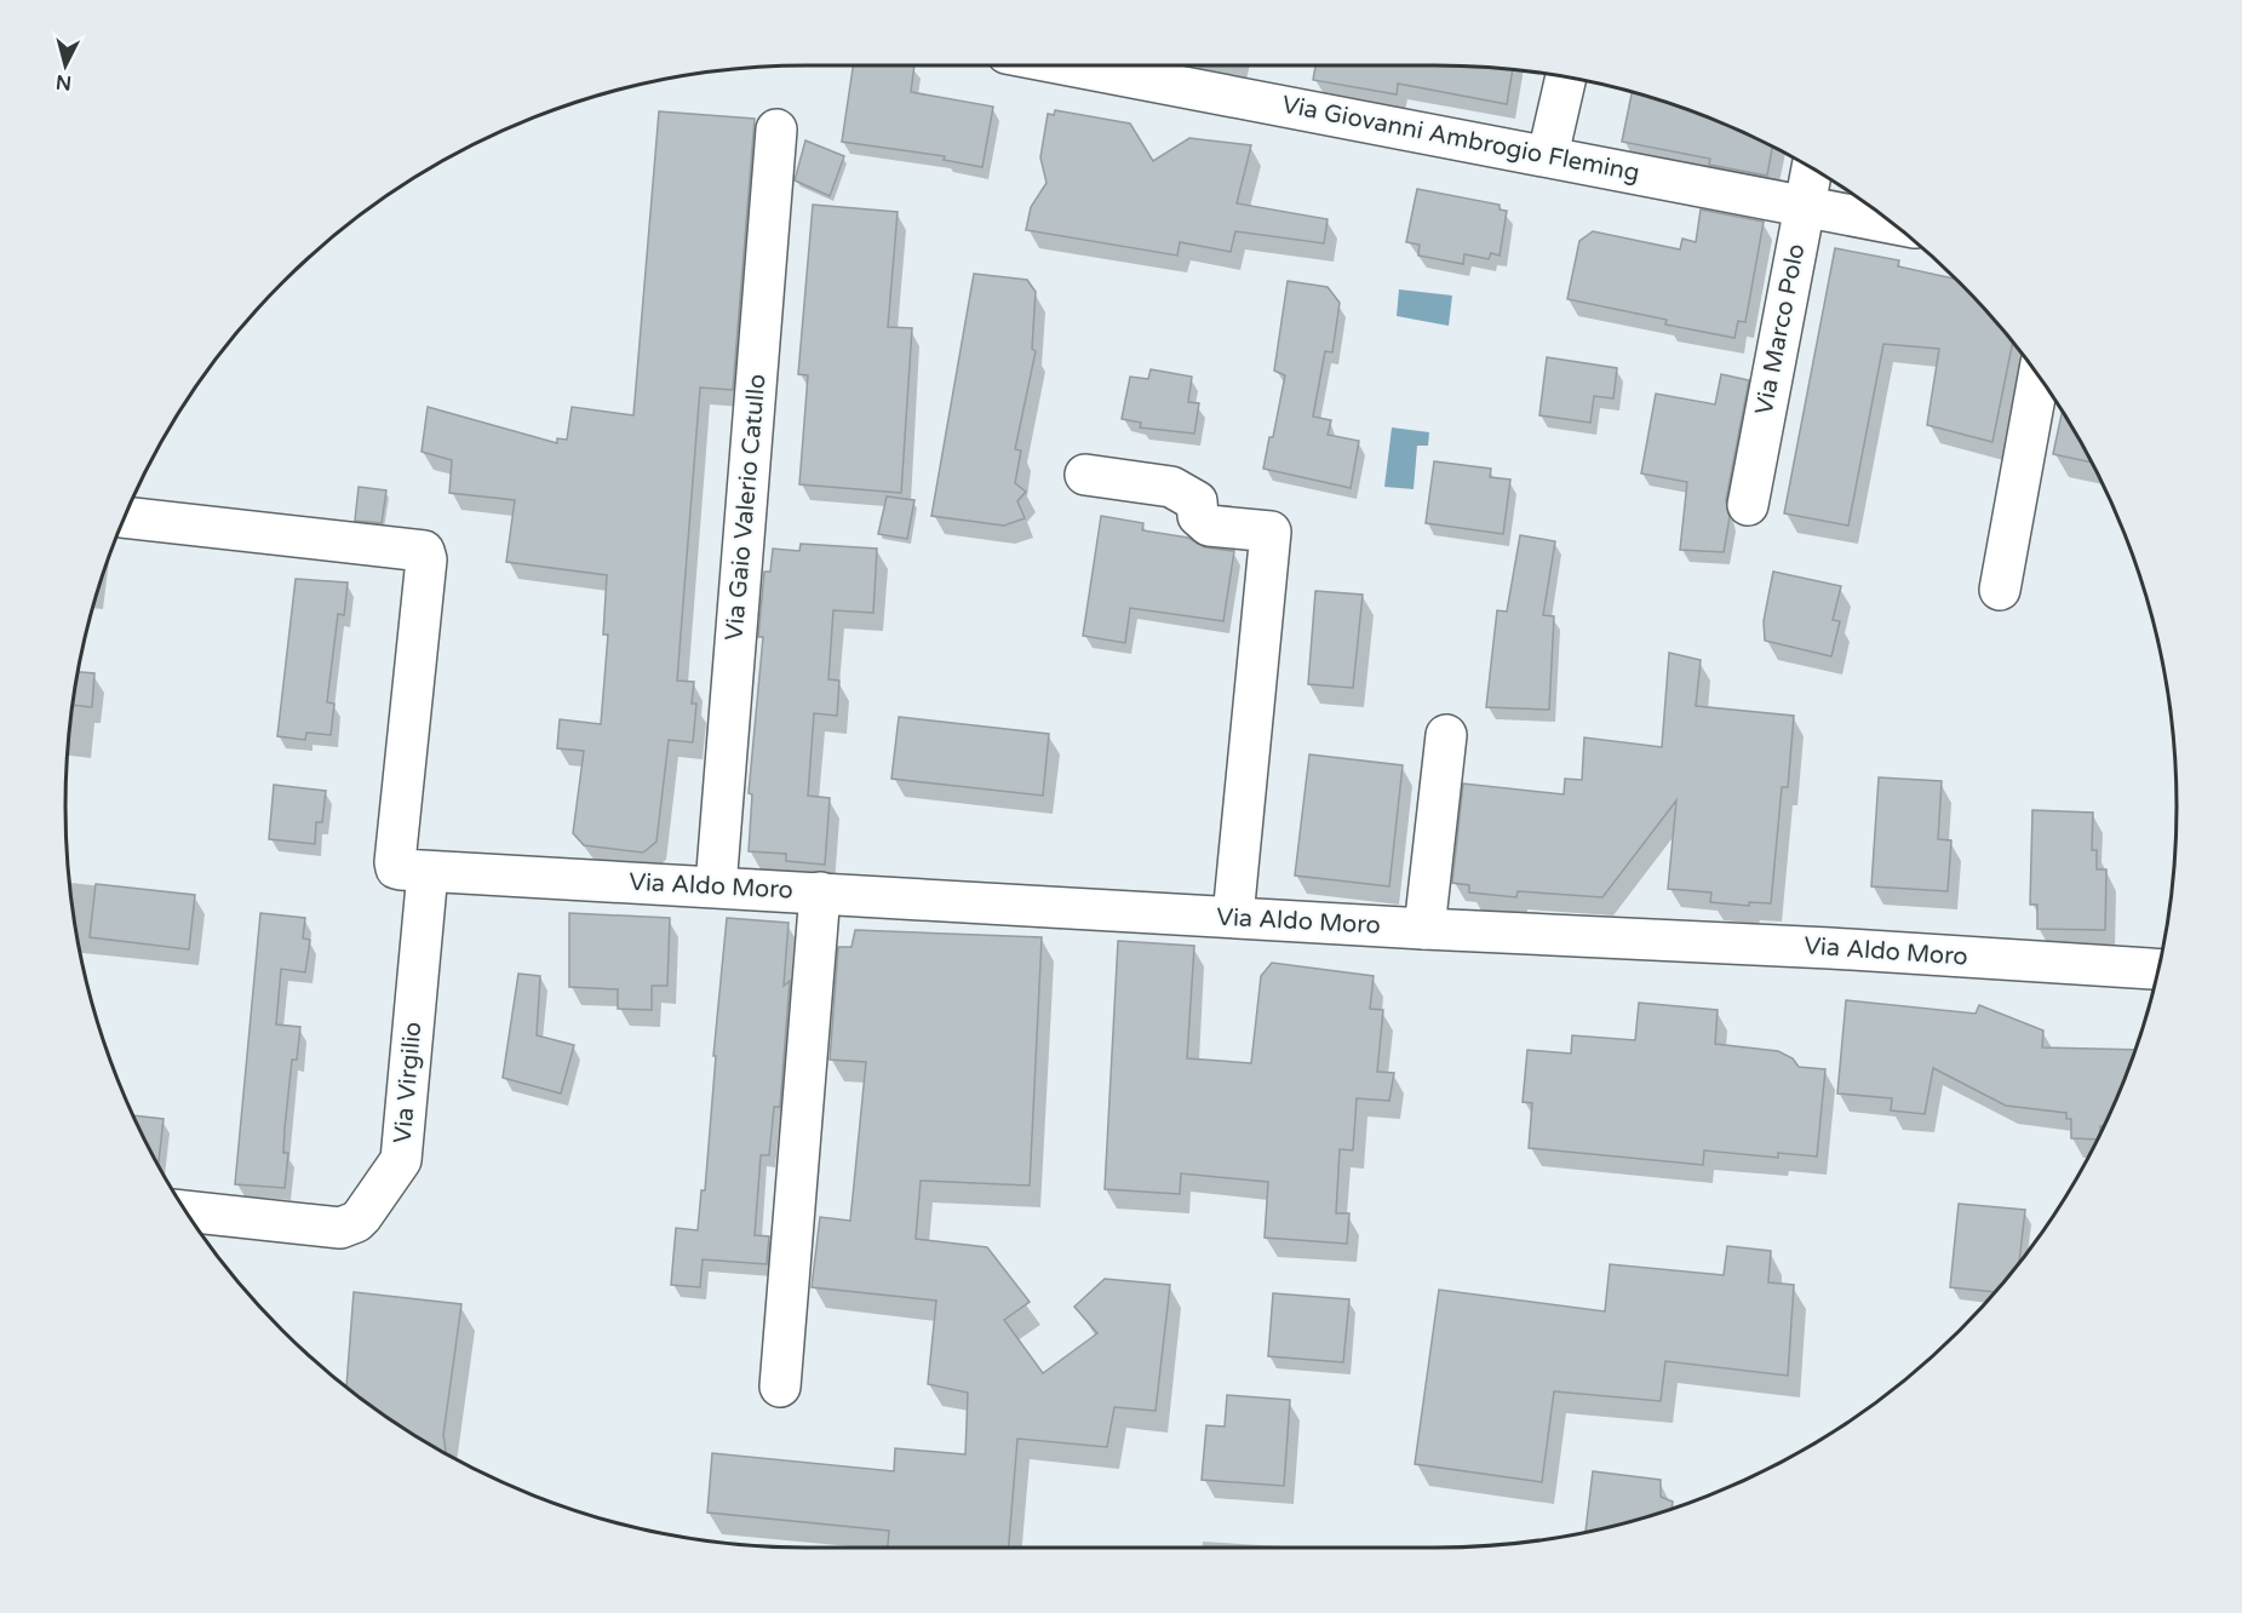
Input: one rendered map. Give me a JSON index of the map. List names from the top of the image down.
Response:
{
  "streets": {
    "street": [
      "Via Giovanni Ambrogio Fleming",
      "Via Marco Polo",
      "Via Gaio Valerio Catullo",
      "Via Aldo Moro",
      "Via Virgilio"
    ]
  },
  "crossings": [
    ["Via Giovanni Ambrogio Fleming", "Via Marco Polo"],
    ["Via Gaio Valerio Catullo", "Via Aldo Moro"],
    ["Via Aldo Moro", "Via Virgilio"]
  ],
  "north": "bottom"
}
